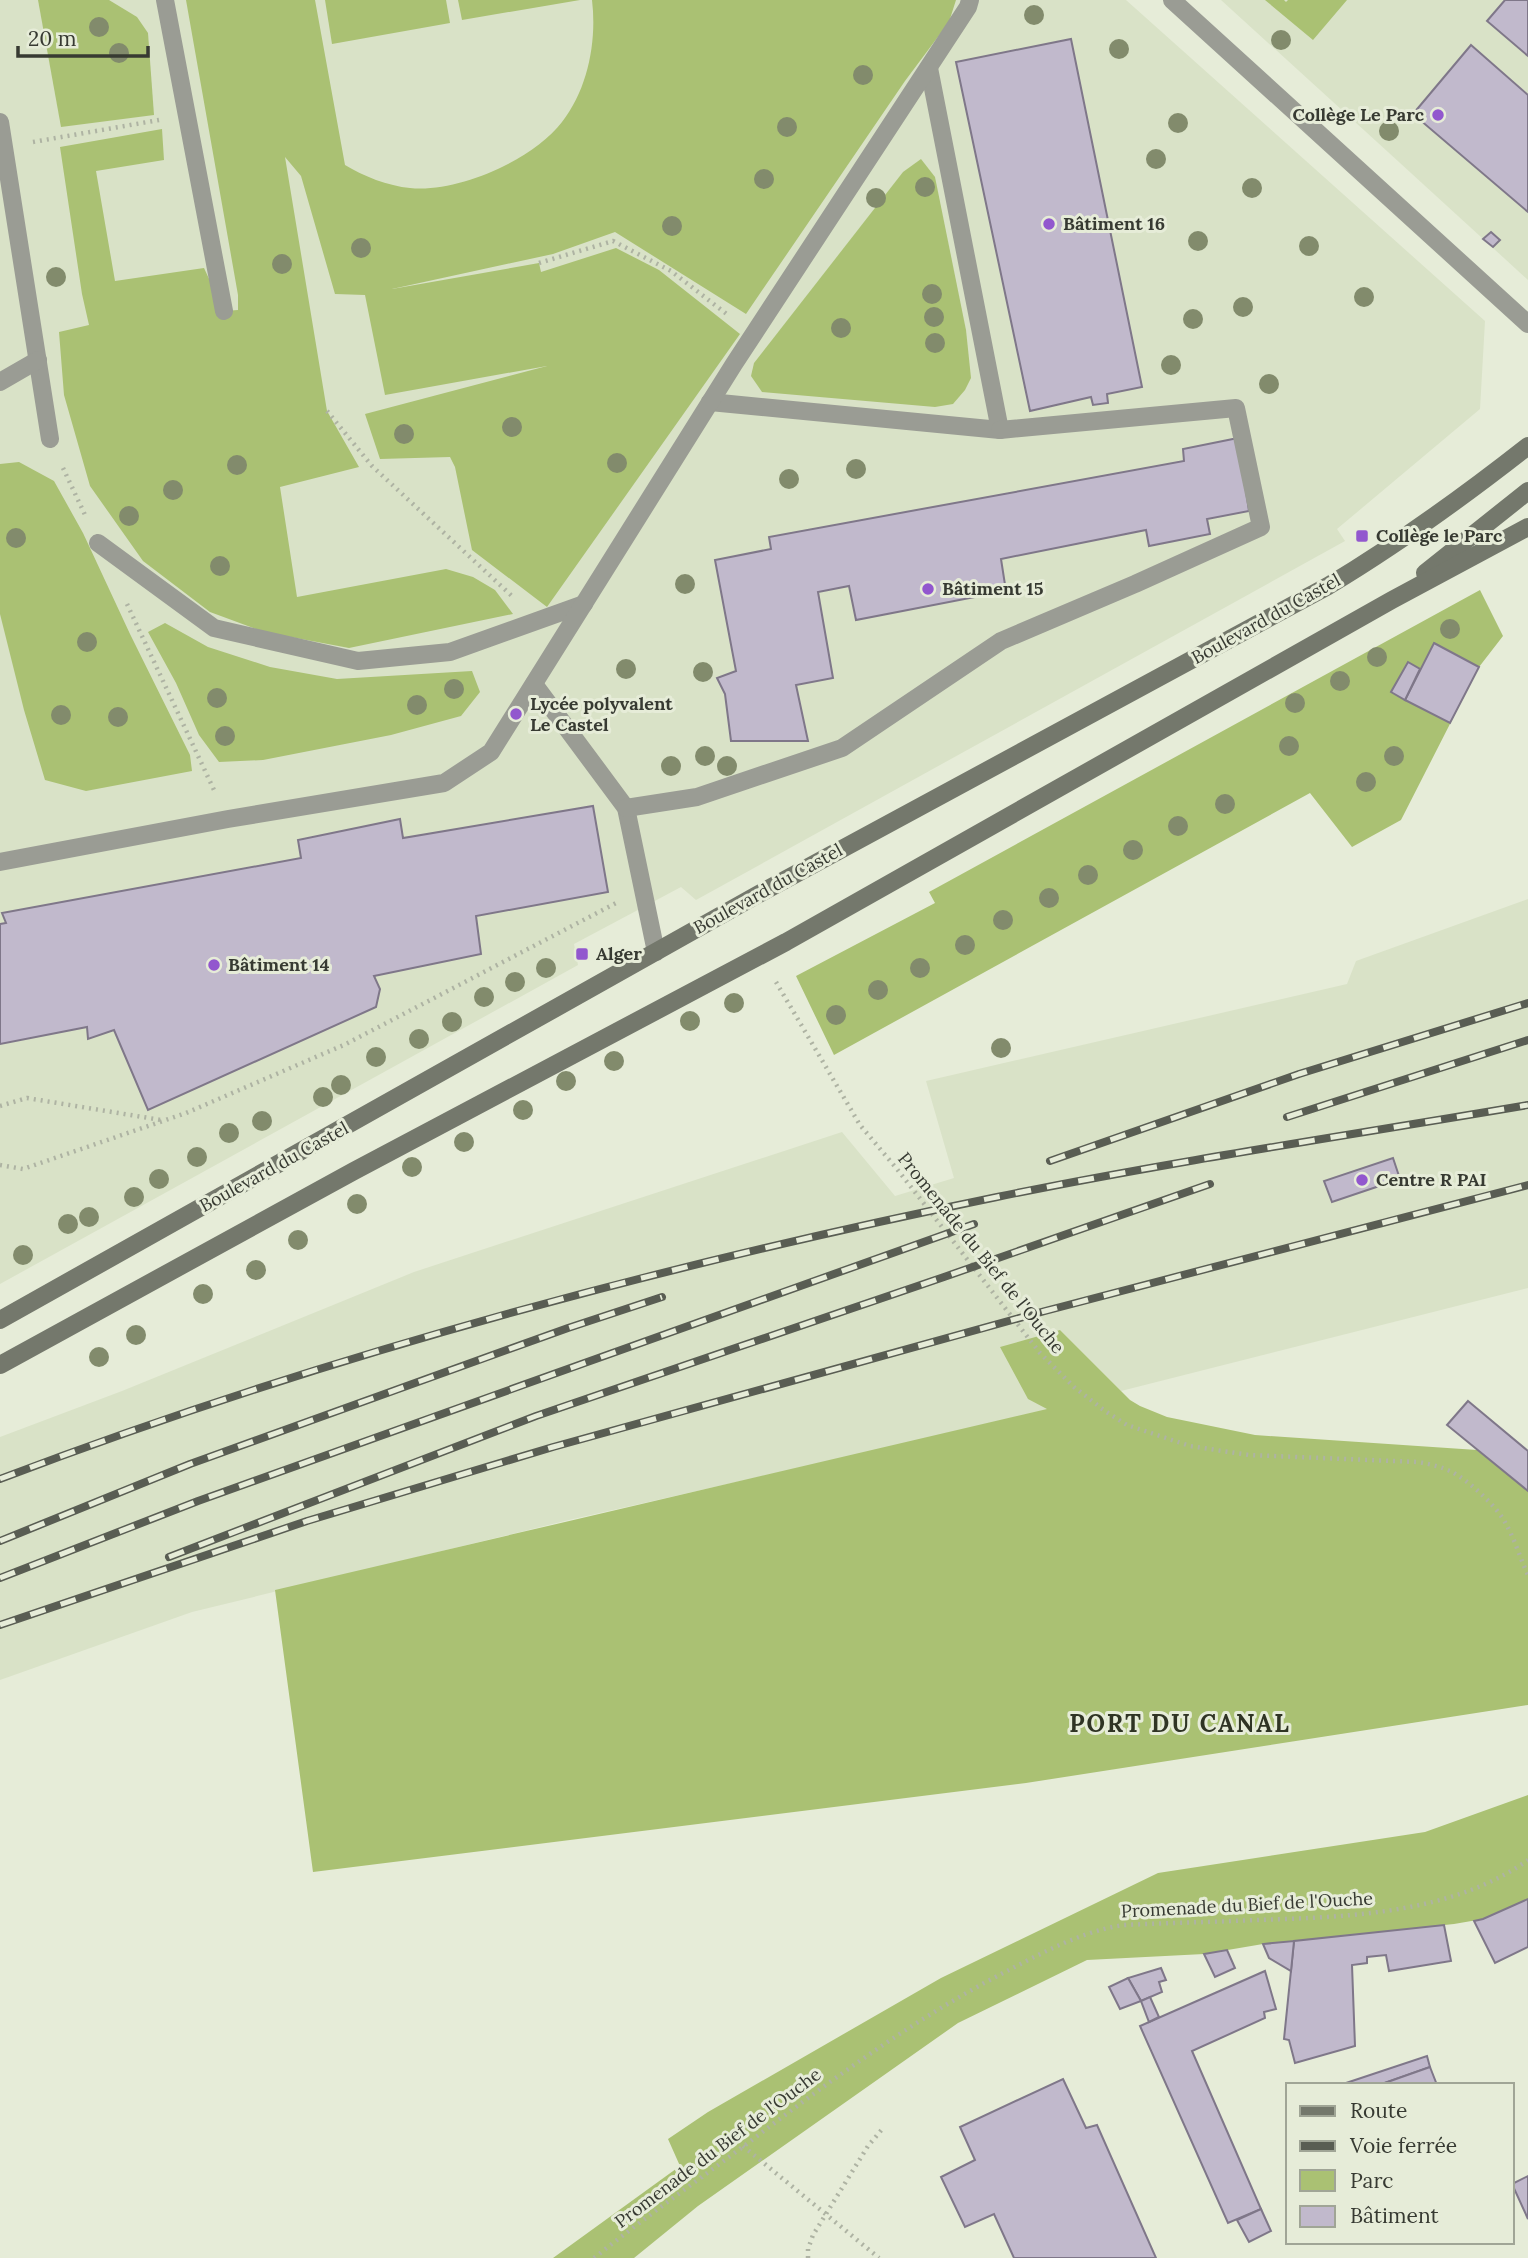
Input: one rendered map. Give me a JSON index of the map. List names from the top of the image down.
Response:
{
  "streets": {
    "main road": ["Boulevard du Castel"],
    "path": ["Promenade du Bief de l'Ouche"]
  },
  "districts": ["PORT DU CANAL"],
  "places": {
    "other": [
      "Collège Le Parc",
      "Bâtiment 16",
      "Bâtiment 15",
      "Lycée polyvalent Le Castel",
      "Bâtiment 14",
      "Centre R PAI"
    ],
    "transit": ["Collège le Parc", "Alger"]
  },
  "legend": [
    "Route",
    "Voie ferrée",
    "Parc",
    "Bâtiment"
  ],
  "scale_bar": "20 m"
}
